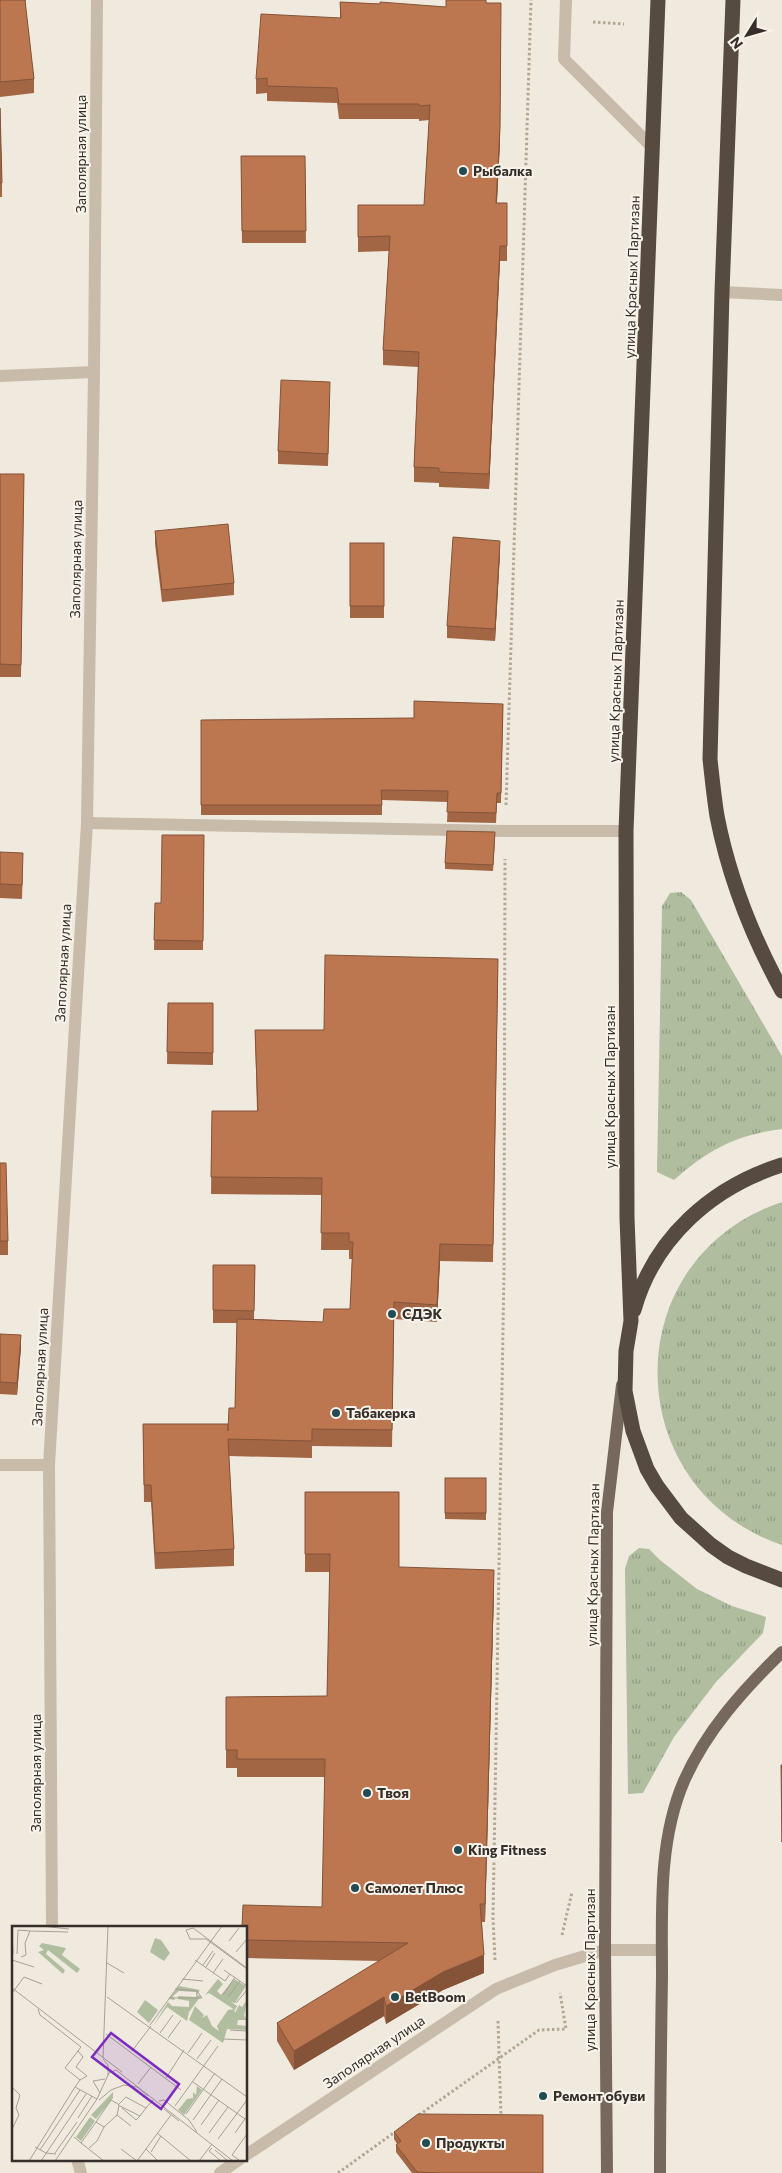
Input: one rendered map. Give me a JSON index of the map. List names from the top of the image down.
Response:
{
  "streets": {
    "highway": ["улица Красных Партизан"],
    "street": ["Заполярная улица"]
  },
  "crossings": [
    ["Заполярная улица", "улица Красных Партизан"]
  ],
  "places": [
    "Рыбалка",
    "СДЭК",
    "Табакерка",
    "Твоя",
    "King Fitness",
    "Самолет Плюс",
    "BetBoom",
    "Ремонт обуви",
    "Продукты"
  ],
  "north": "bottom left"
}
